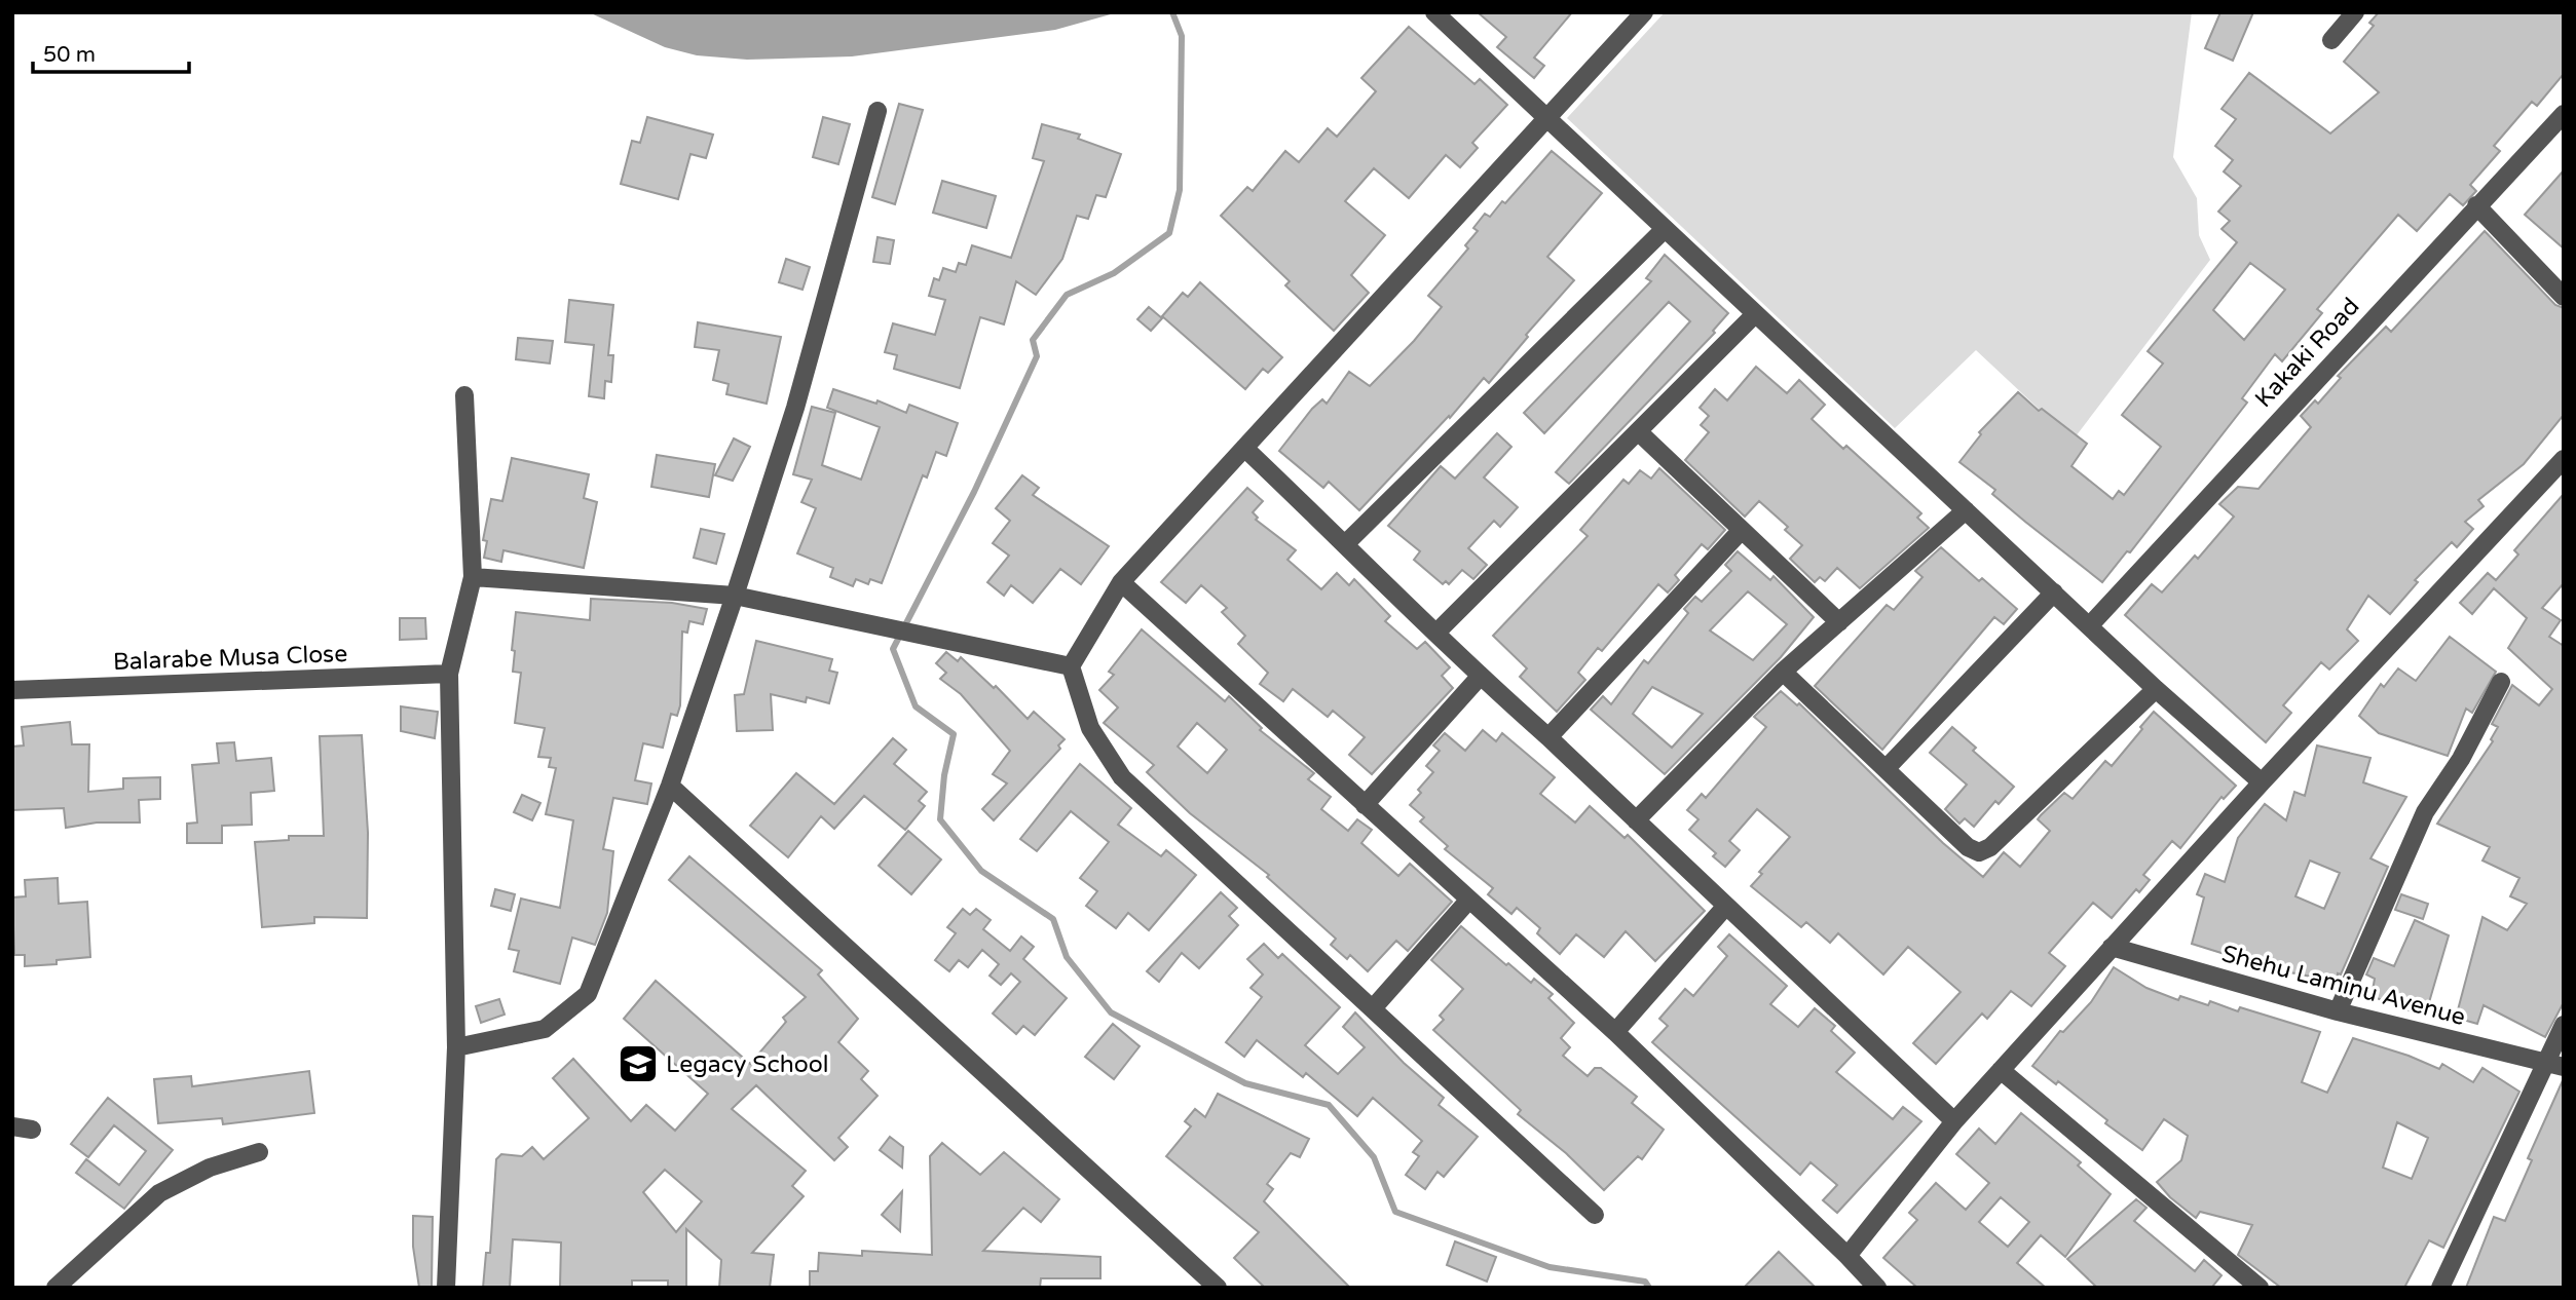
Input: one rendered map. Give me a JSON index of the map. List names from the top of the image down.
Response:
{
  "streets": {
    "street": ["Kakaki Road", "Balarabe Musa Close", "Shehu Laminu Avenue"]
  },
  "places": {
    "school or university": ["Legacy School"]
  },
  "scale_bar": "50 m"
}
